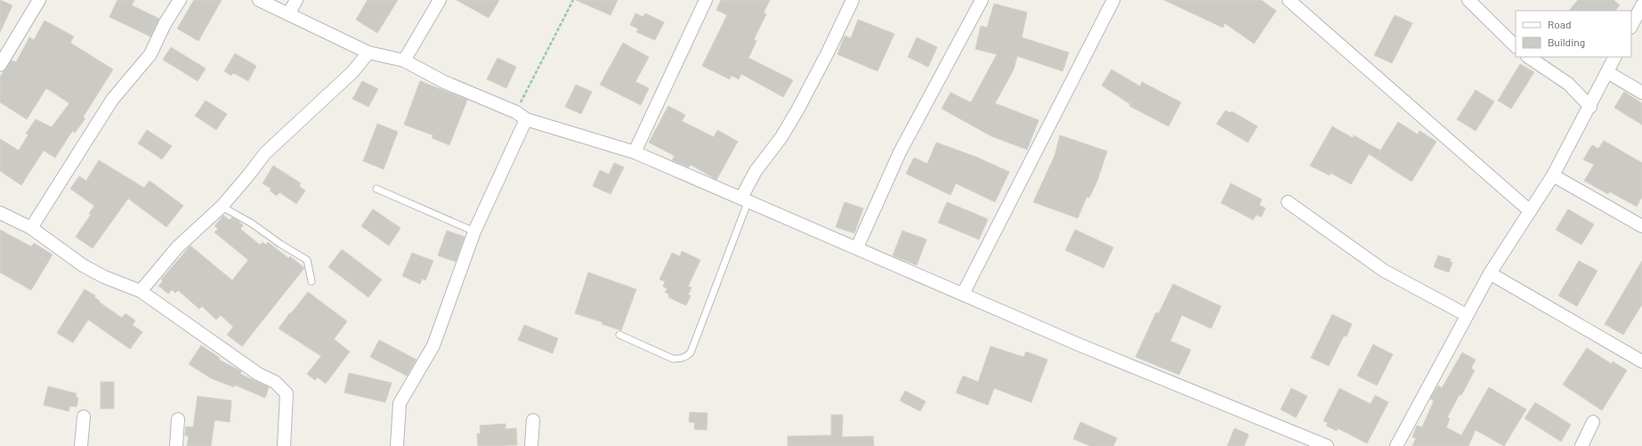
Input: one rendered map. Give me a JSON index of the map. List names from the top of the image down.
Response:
{
  "legend": ["Road", "Building"]
}
